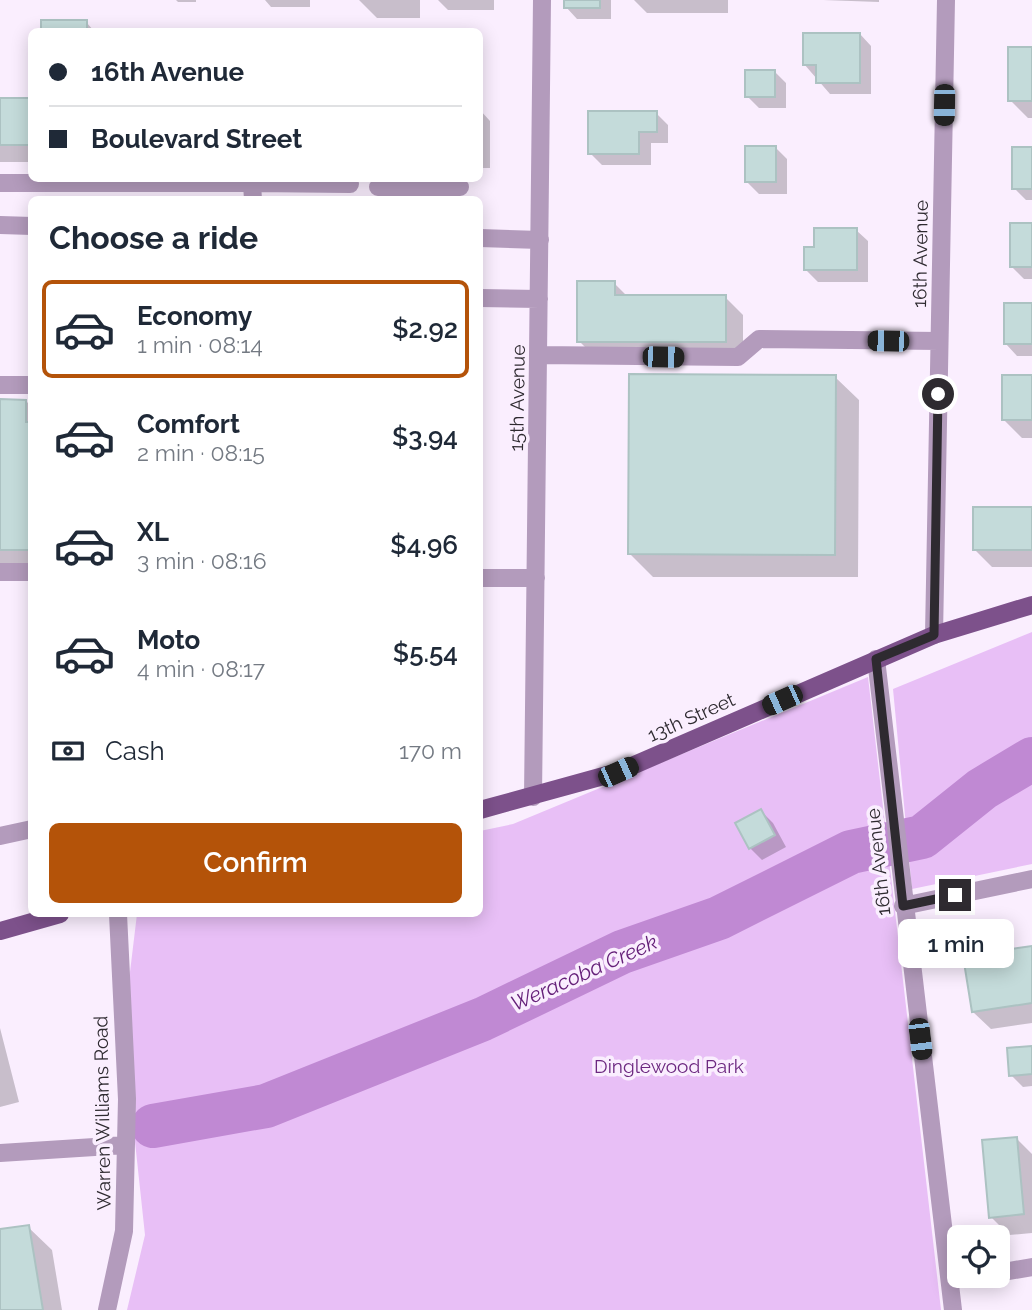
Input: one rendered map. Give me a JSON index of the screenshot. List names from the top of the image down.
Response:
{
  "streets": {
    "main road": ["13th Street"],
    "street": ["16th Avenue", "15th Avenue", "Warren Williams Road"]
  },
  "crossings": [
    ["16th Avenue", "13th Street"],
    ["15th Avenue", "13th Street"]
  ],
  "water": ["Weracoba Creek"],
  "parks": ["Dinglewood Park"],
  "page": {
    "banner": ["16th Avenue", "Boulevard Street"],
    "heading": "Choose a ride",
    "list": [
      {
        "name": "Economy",
        "note": "1 min · 08:14",
        "value": "$2.92"
      },
      {
        "name": "Comfort",
        "note": "2 min · 08:15",
        "value": "$3.94"
      },
      {
        "name": "XL",
        "note": "3 min · 08:16",
        "value": "$4.96"
      },
      {
        "name": "Moto",
        "note": "4 min · 08:17",
        "value": "$5.54"
      }
    ],
    "pay": ["Cash", "170 m"],
    "buttons": "Confirm",
    "bubble": "1 min"
  }
}
